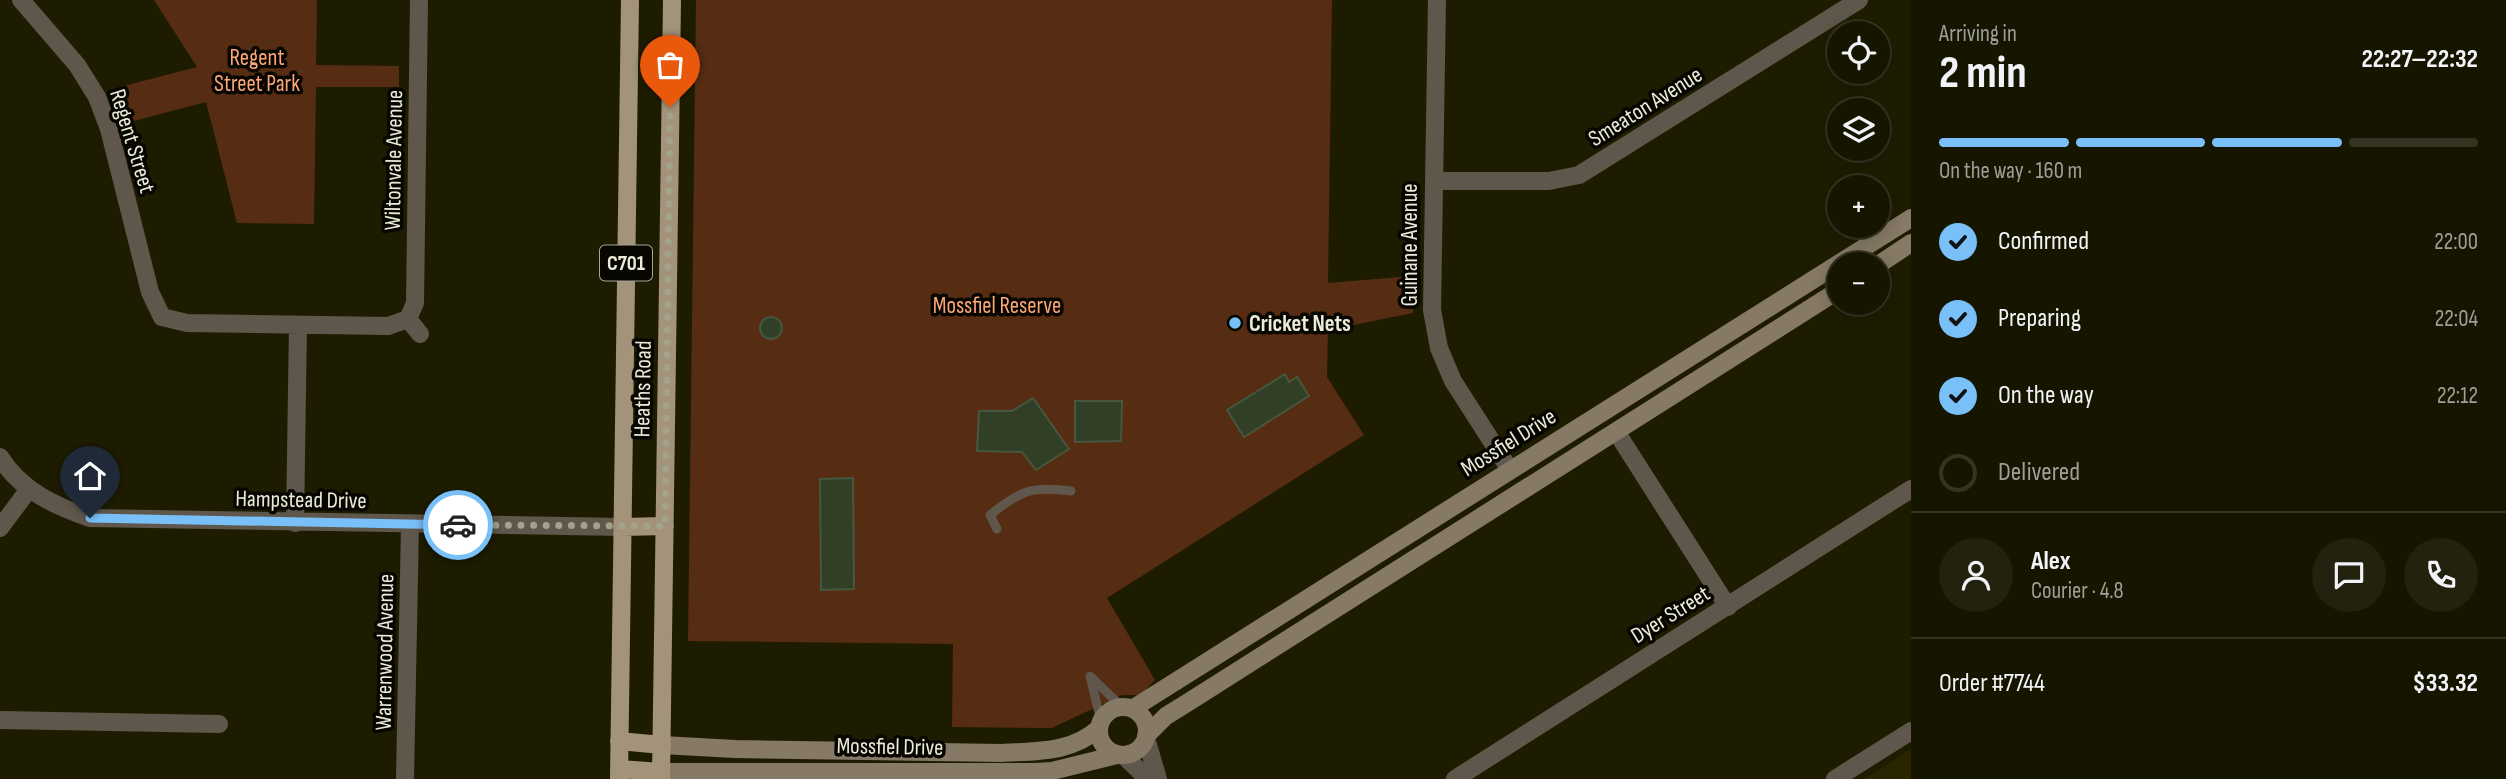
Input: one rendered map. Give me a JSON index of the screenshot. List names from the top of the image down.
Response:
{
  "streets": {
    "main road": ["C701", "Heaths Road"],
    "street": [
      "Smeaton Avenue",
      "Regent Street",
      "Wiltonvale Avenue",
      "Guinane Avenue",
      "Mossfiel Drive",
      "Hampstead Drive",
      "Dyer Street",
      "Warrenwood Avenue"
    ]
  },
  "crossings": [
    ["Smeaton Avenue", "Guinane Avenue"],
    ["Guinane Avenue", "Mossfiel Drive"],
    ["Heaths Road", "Mossfiel Drive"],
    ["Heaths Road", "Hampstead Drive"],
    ["Hampstead Drive", "Warrenwood Avenue"]
  ],
  "parks": ["Regent Street Park", "Mossfiel Reserve"],
  "places": ["Cricket Nets"],
  "page": {
    "heading": ["2 min", "Arriving in", "22:27–22:32"],
    "panel": [
      "Alex",
      "Courier · 4.8",
      "Order #7744",
      "$33.32"
    ],
    "map_buttons": ["+", "−"],
    "bar": "On the way · 160 m",
    "list": [
      ["Confirmed", "22:00"],
      ["Preparing", "22:04"],
      ["On the way", "22:12"],
      "Delivered"
    ]
  }
}
